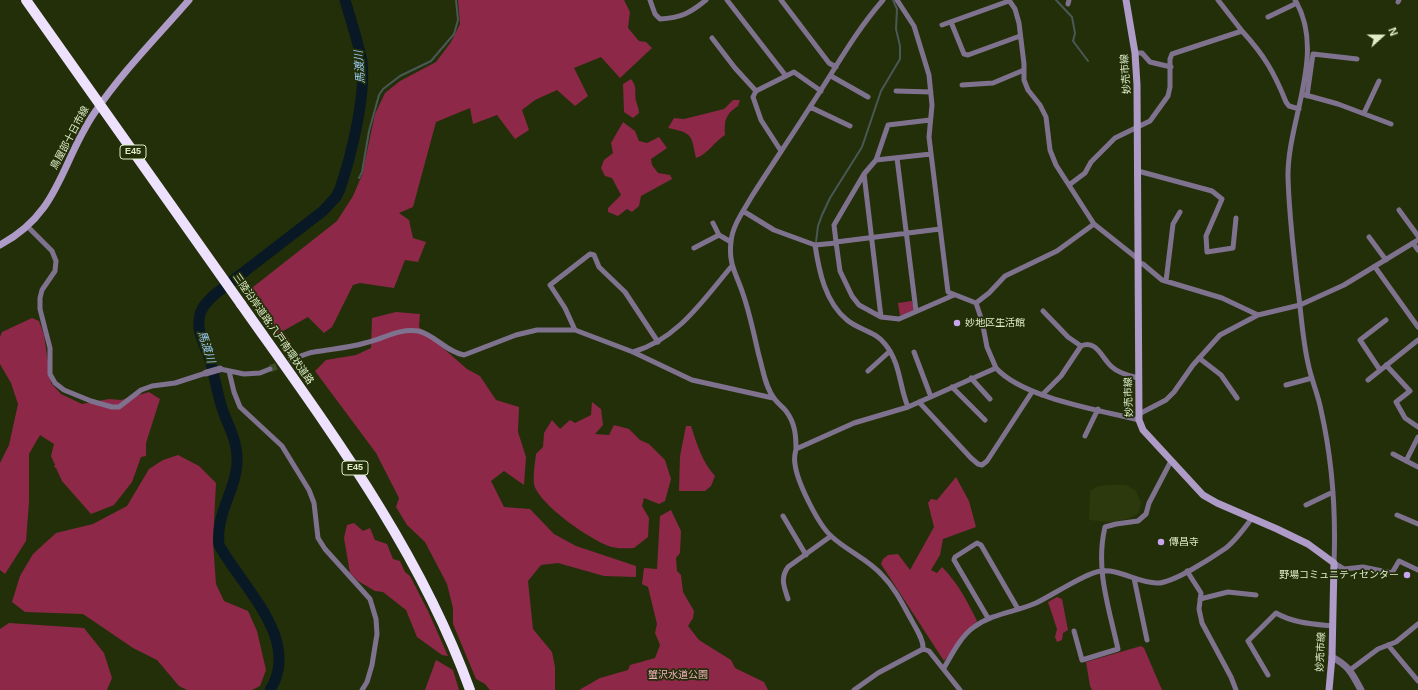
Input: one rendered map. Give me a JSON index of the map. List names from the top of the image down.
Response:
{
  "streets": {
    "highway": ["E45", "三陸沿岸道路;八戸南環状道路"],
    "main road": ["妙売市線", "鳥屋部十日市線"]
  },
  "water": ["馬渡川"],
  "parks": ["蟹沢水道公園"],
  "places": ["妙地区生活館", "傳昌寺", "野場コミュニティセンター"],
  "north": "right"
}
